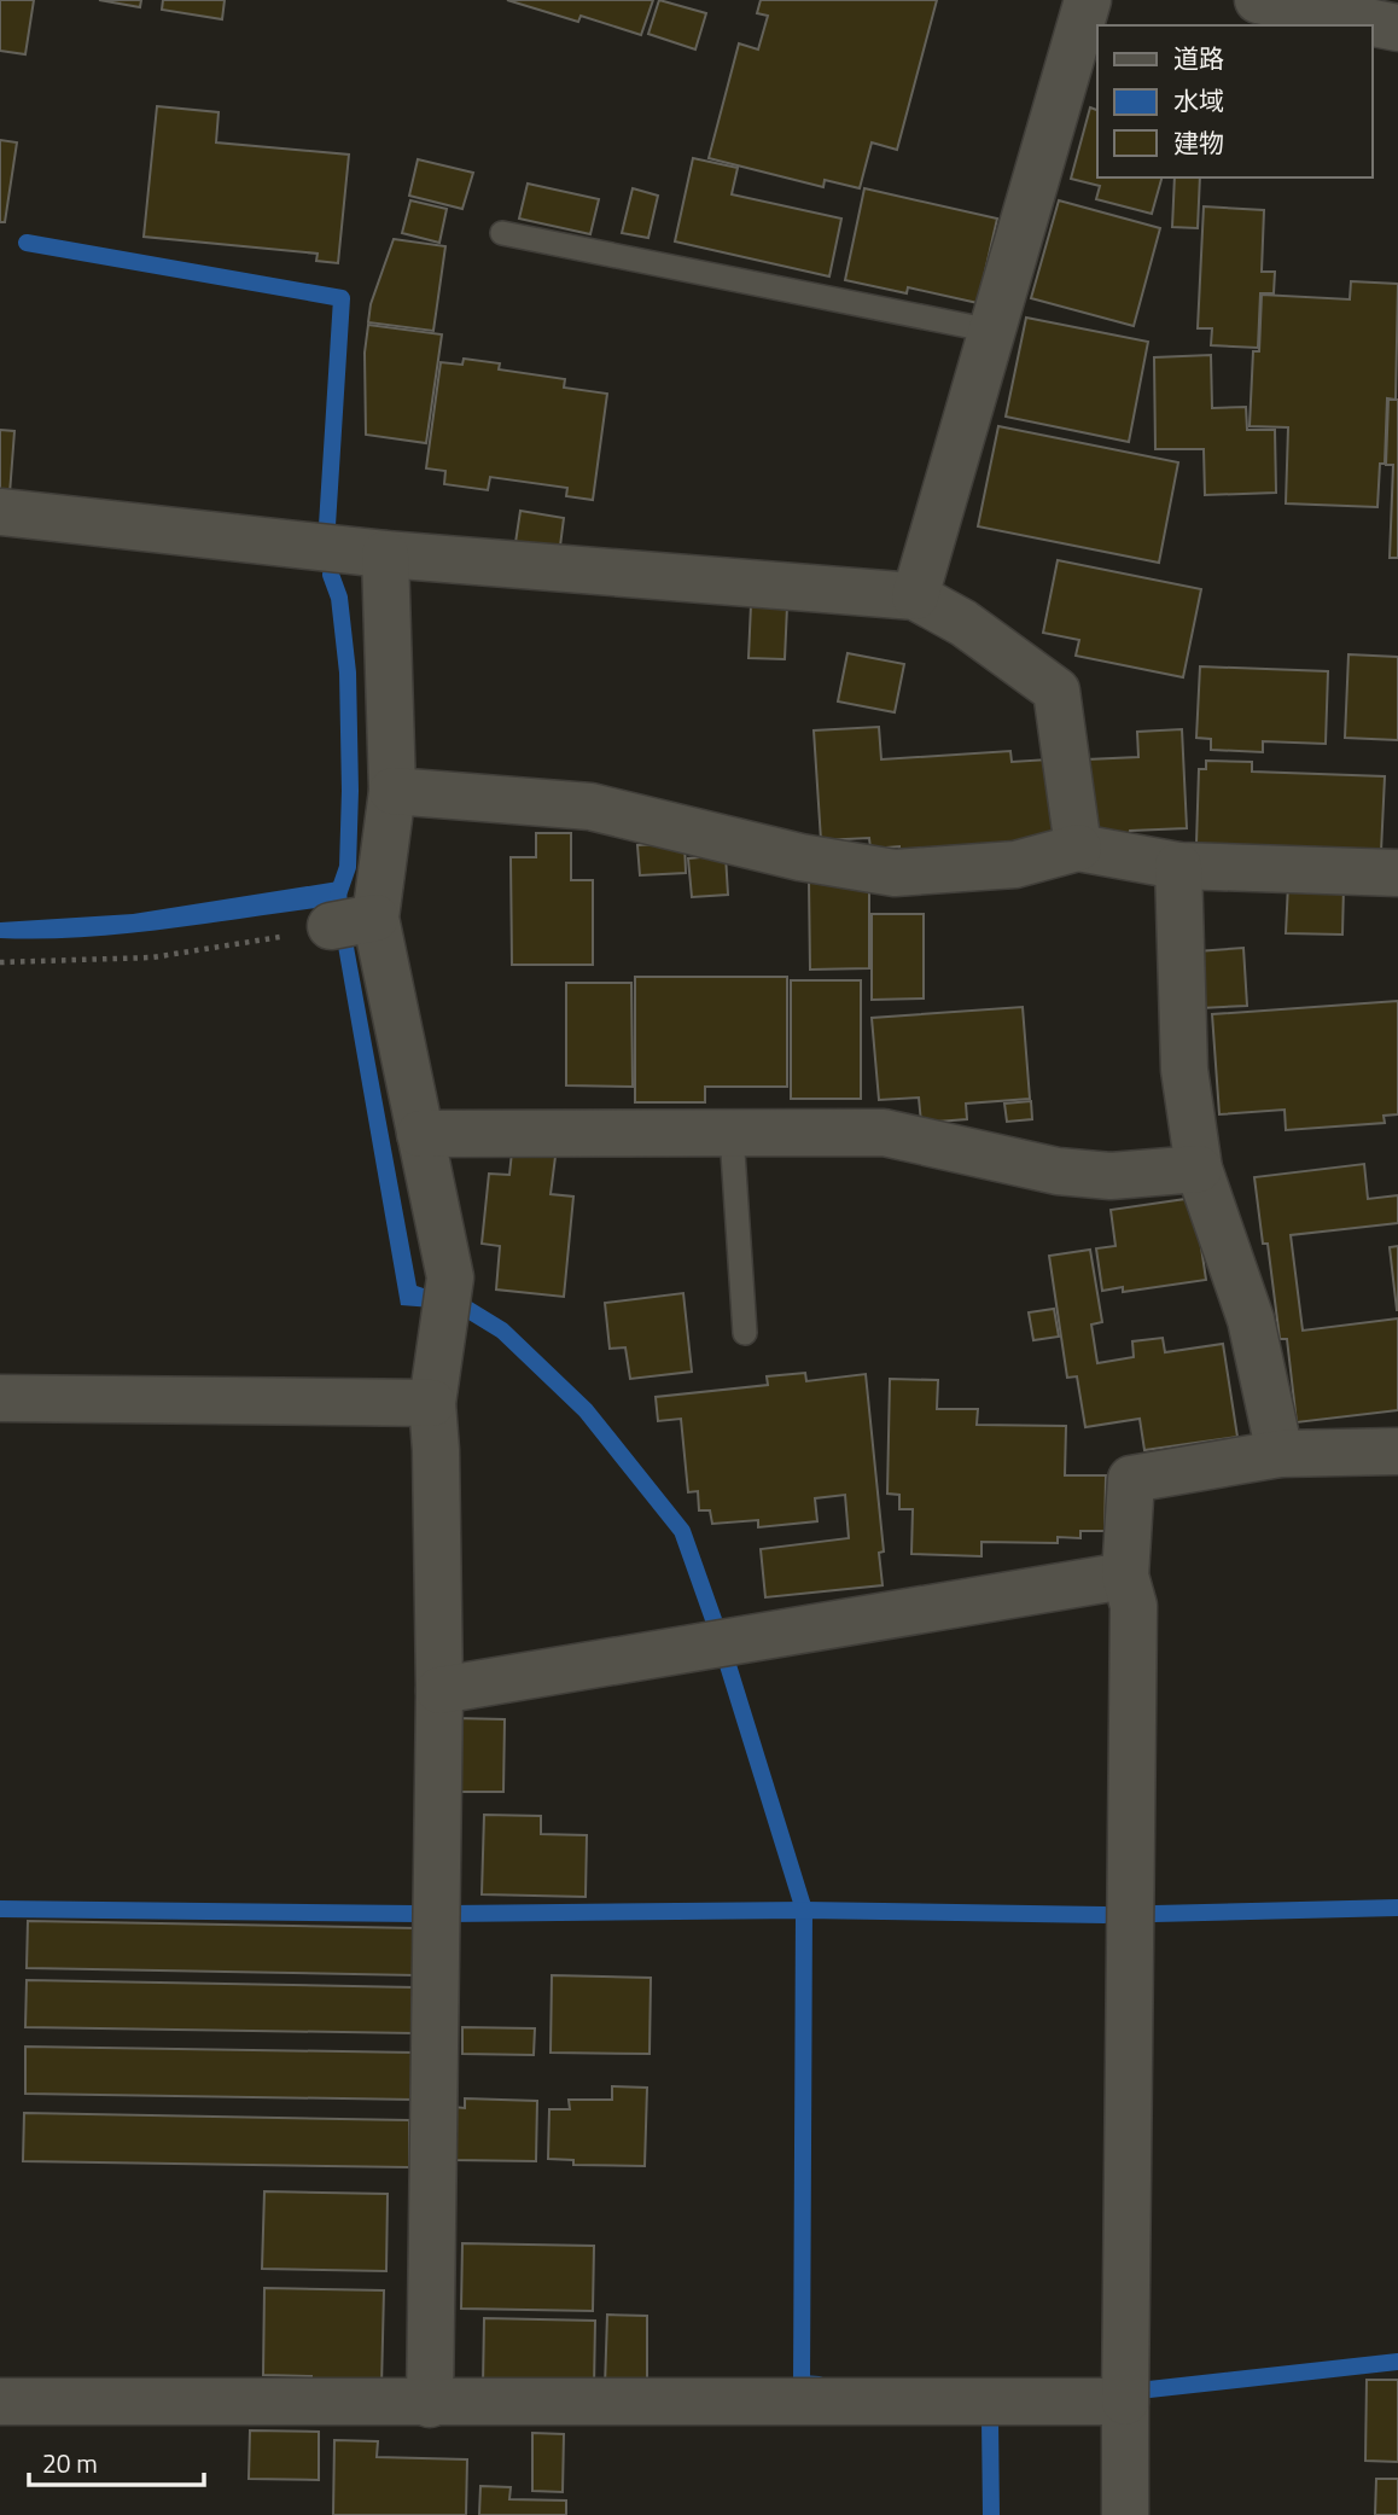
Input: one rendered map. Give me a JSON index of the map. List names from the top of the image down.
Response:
{
  "legend": ["道路", "水域", "建物"],
  "scale_bar": "20 m"
}
